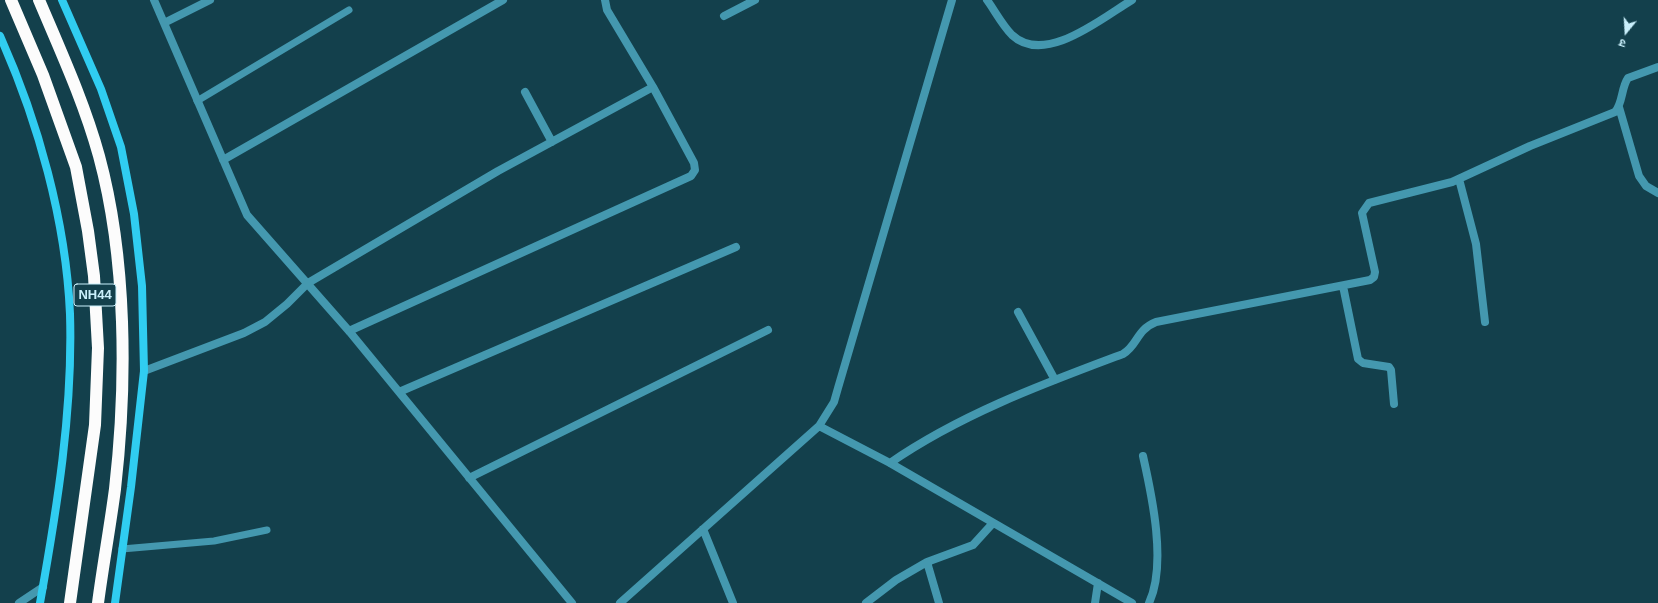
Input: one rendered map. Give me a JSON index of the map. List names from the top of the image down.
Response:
{
  "streets": {
    "highway": ["NH44"]
  },
  "north": "bottom"
}
